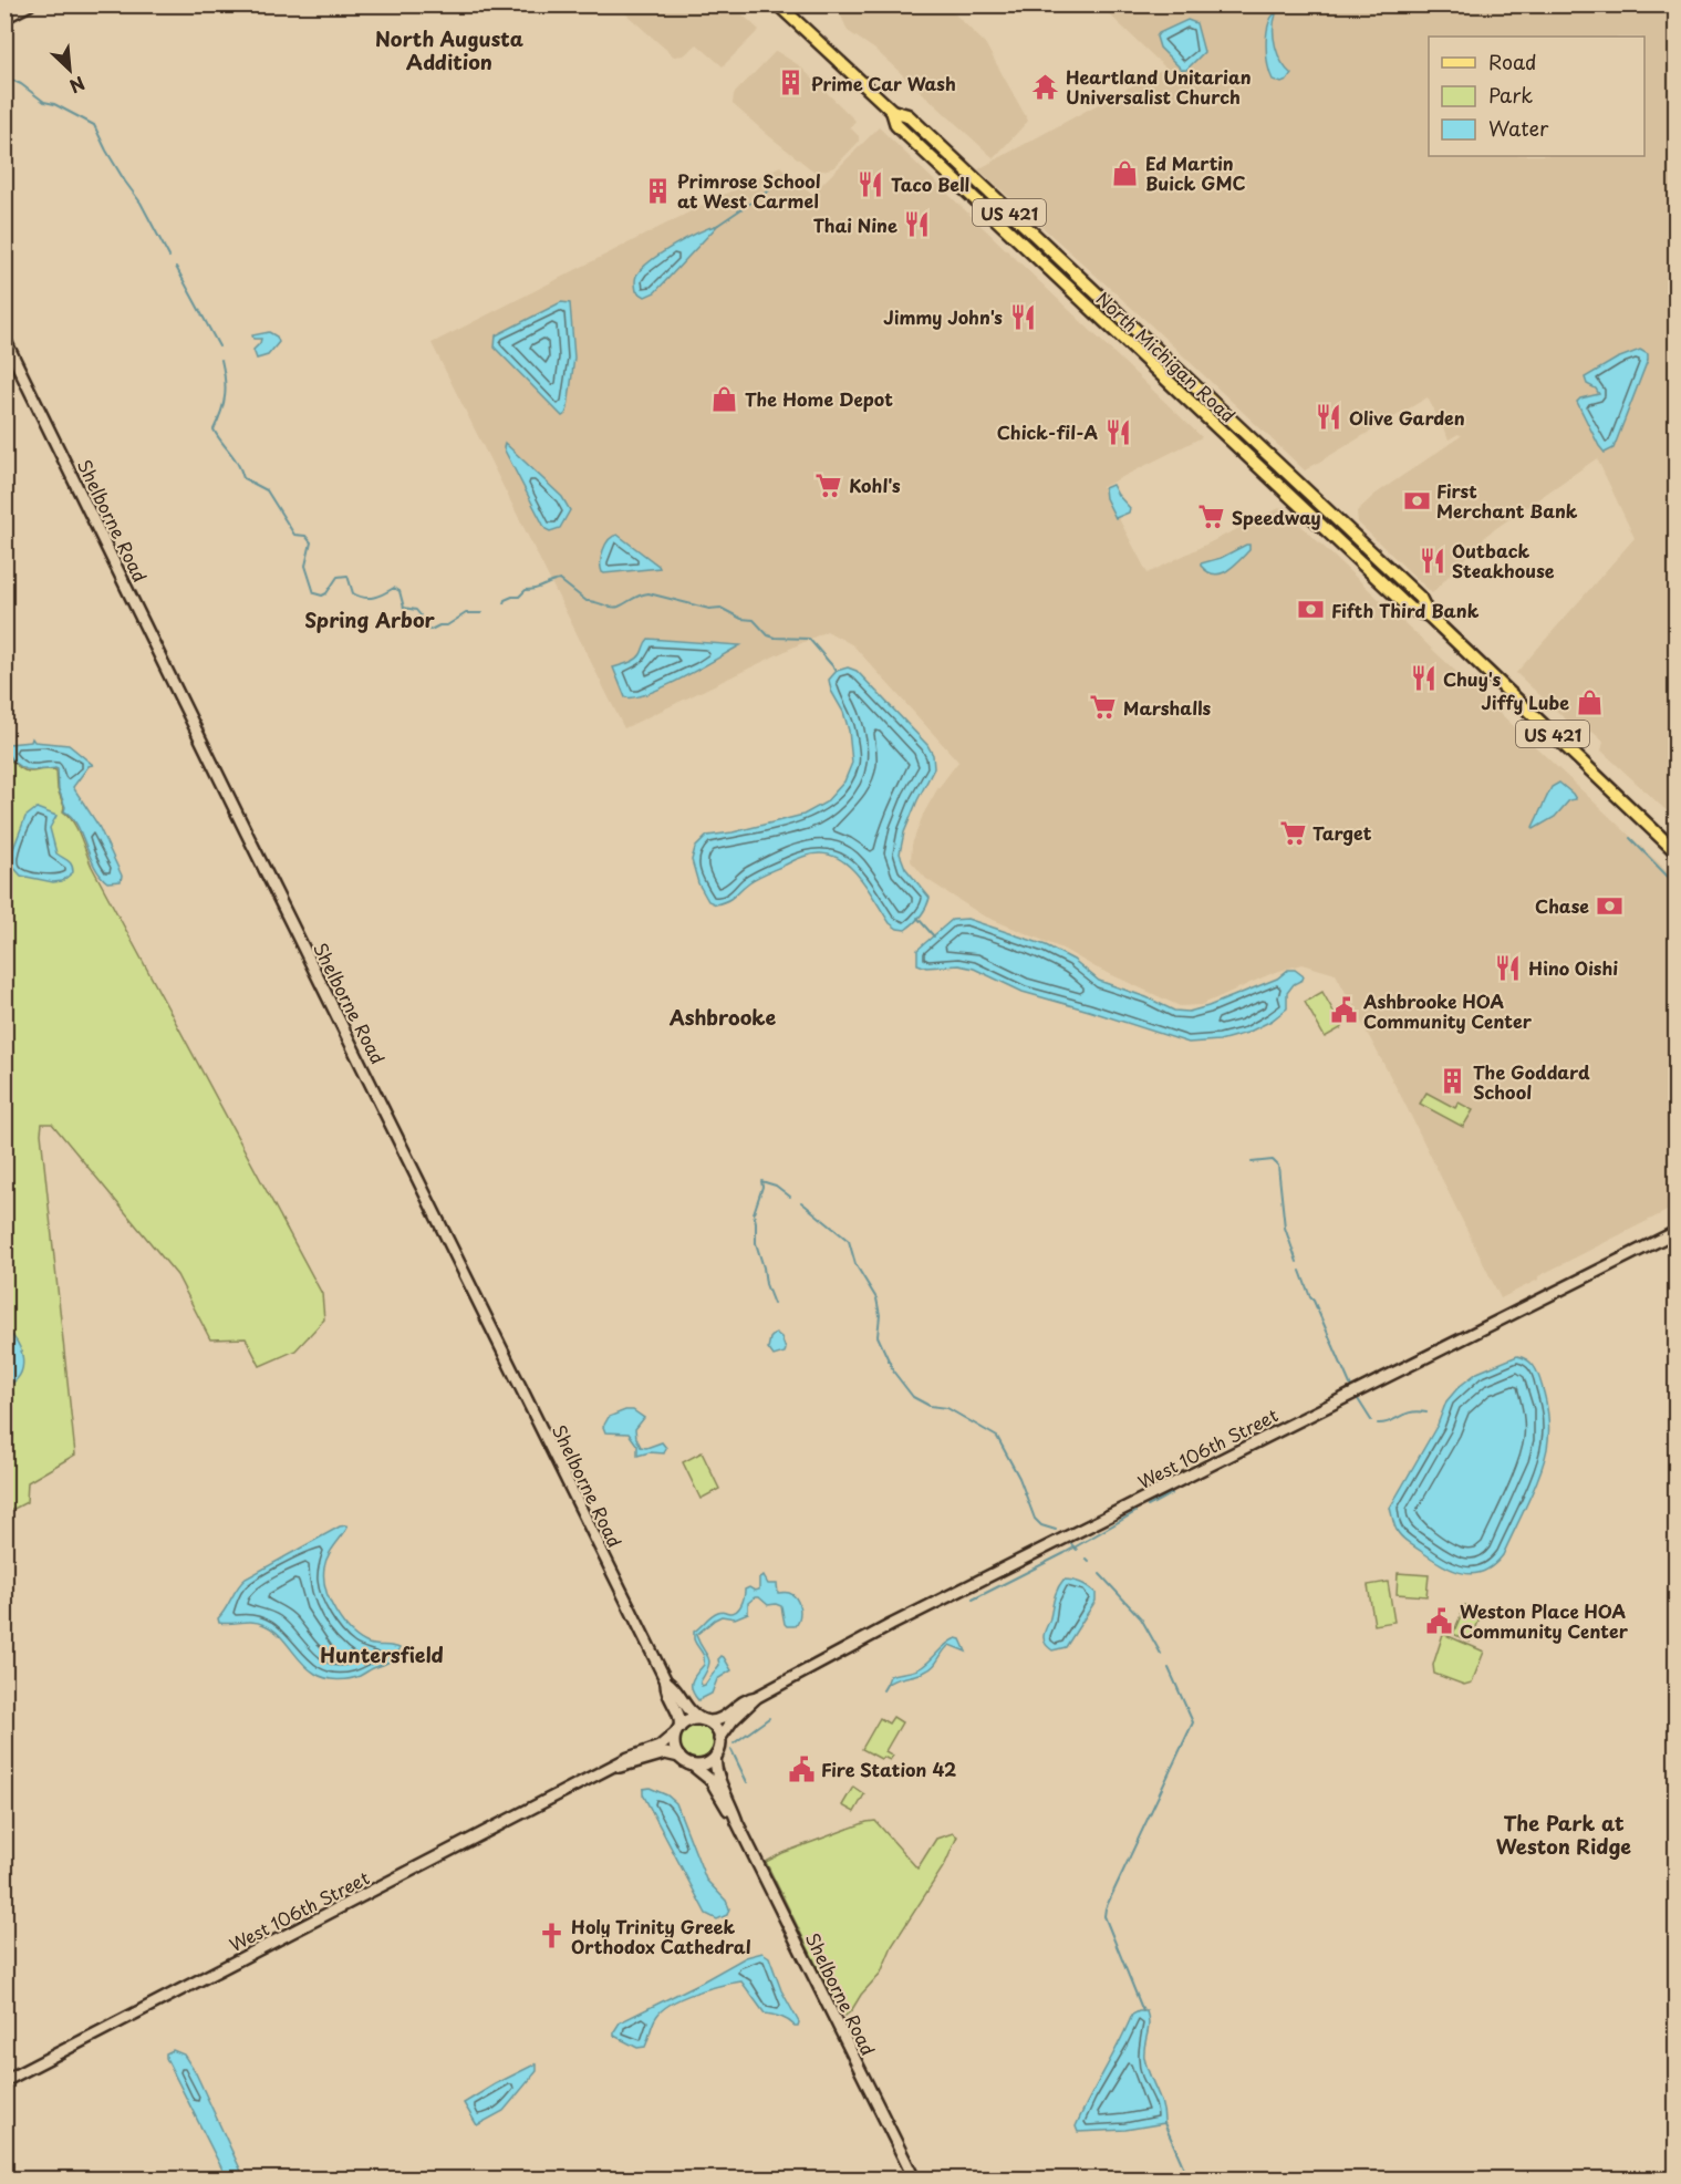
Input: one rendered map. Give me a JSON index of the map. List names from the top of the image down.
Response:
{
  "streets": {
    "main road": ["US 421", "North Michigan Road"],
    "street": ["Shelborne Road", "West 106th Street"]
  },
  "crossings": [
    ["Shelborne Road", "West 106th Street"]
  ],
  "districts": [
    "North Augusta Addition",
    "Spring Arbor",
    "Ashbrooke",
    "Huntersfield",
    "The Park at Weston Ridge"
  ],
  "places": {
    "building": ["Prime Car Wash", "Primrose School at West Carmel", "The Goddard School"],
    "temple": ["Heartland Unitarian Universalist Church"],
    "shop": ["Ed Martin Buick GMC", "The Home Depot", "Jiffy Lube"],
    "restaurant": [
      "Taco Bell",
      "Thai Nine",
      "Jimmy John's",
      "Olive Garden",
      "Chick-fil-A",
      "Outback Steakhouse",
      "Chuy's",
      "Hino Oishi"
    ],
    "supermarket": [
      "Kohl's",
      "Speedway",
      "Marshalls",
      "Target"
    ],
    "bank": ["First Merchant Bank", "Fifth Third Bank", "Chase"],
    "public building": ["Ashbrooke HOA Community Center", "Weston Place HOA Community Center", "Fire Station 42"],
    "church": ["Holy Trinity Greek Orthodox Cathedral"]
  },
  "legend": ["Road", "Park", "Water"],
  "north": "bottom right"
}
